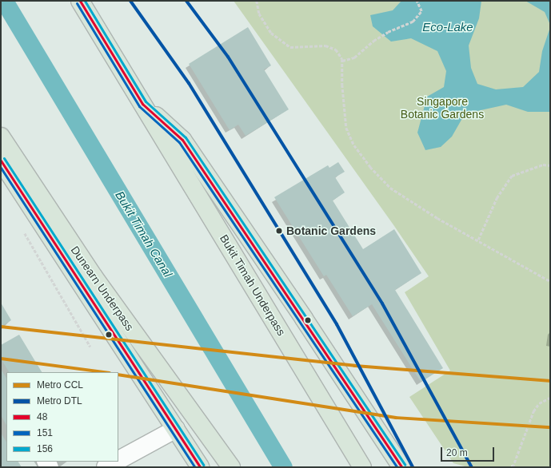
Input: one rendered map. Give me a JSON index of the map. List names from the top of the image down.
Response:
{
  "streets": {
    "highway": ["Bukit Timah Underpass", "Dunearn Underpass"]
  },
  "water": ["Eco-Lake", "Bukit Timah Canal"],
  "parks": ["Singapore Botanic Gardens"],
  "places": ["Botanic Gardens"],
  "lines": [
    "metro line DTL",
    "transit line 48",
    "transit line 156",
    "transit line 151",
    "metro line CCL"
  ],
  "legend": [
    "Metro CCL",
    "Metro DTL",
    "48",
    "151",
    "156"
  ],
  "scale_bar": "20 m"
}
